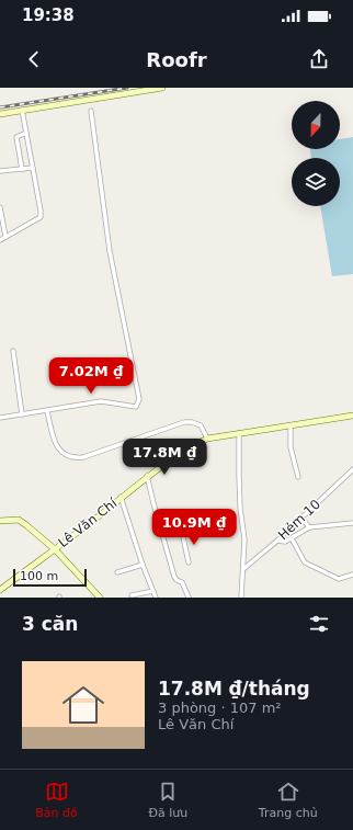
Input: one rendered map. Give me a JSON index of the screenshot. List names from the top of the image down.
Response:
{
  "streets": {
    "main road": ["Lê Văn Chí"],
    "street": ["Hẻm 10"]
  },
  "scale_bar": "100 m",
  "north": "bottom",
  "page": {
    "status": "19:38",
    "header": "Roofr",
    "price": ["7.02M ₫", "17.8M ₫", "10.9M ₫"],
    "scale": "100 m",
    "heading": "3 căn",
    "list": [
      {
        "name": "17.8M ₫/tháng",
        "note": "3 phòng · 107 m² · Lê Văn Chí"
      }
    ],
    "tabs": ["Bản đồ", "Đã lưu", "Trang chủ"]
  }
}
